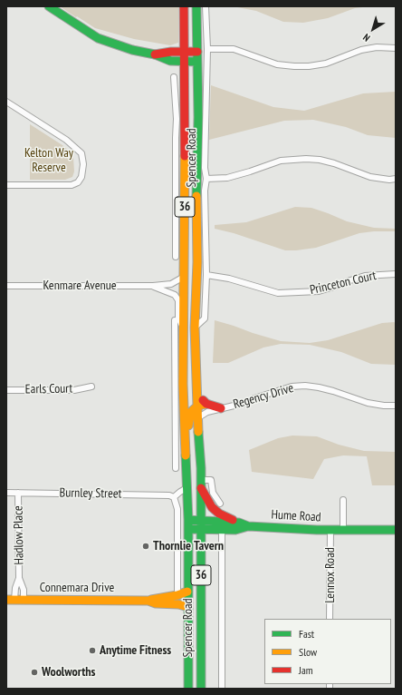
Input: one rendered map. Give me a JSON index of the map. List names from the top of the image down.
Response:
{
  "streets": {
    "main road": [
      "Spencer Road",
      "36",
      "Hume Road",
      "Connemara Drive"
    ],
    "street": [
      "Princeton Court",
      "Kenmare Avenue",
      "Earls Court",
      "Regency Drive",
      "Burnley Street",
      "Hadlow Place",
      "Lennox Road"
    ]
  },
  "crossings": [
    ["Spencer Road", "Princeton Court"],
    ["Spencer Road", "Kenmare Avenue"],
    ["Spencer Road", "Regency Drive"],
    ["Spencer Road", "Burnley Street"],
    ["Spencer Road", "Hume Road"],
    ["Spencer Road", "Connemara Drive"],
    ["Burnley Street", "Hadlow Place"],
    ["Hume Road", "Lennox Road"],
    ["Hadlow Place", "Connemara Drive"]
  ],
  "parks": ["Kelton Way Reserve"],
  "places": ["Thornlie Tavern", "Anytime Fitness", "Woolworths"],
  "legend": ["Fast", "Slow", "Jam"],
  "north": "bottom left"
}
